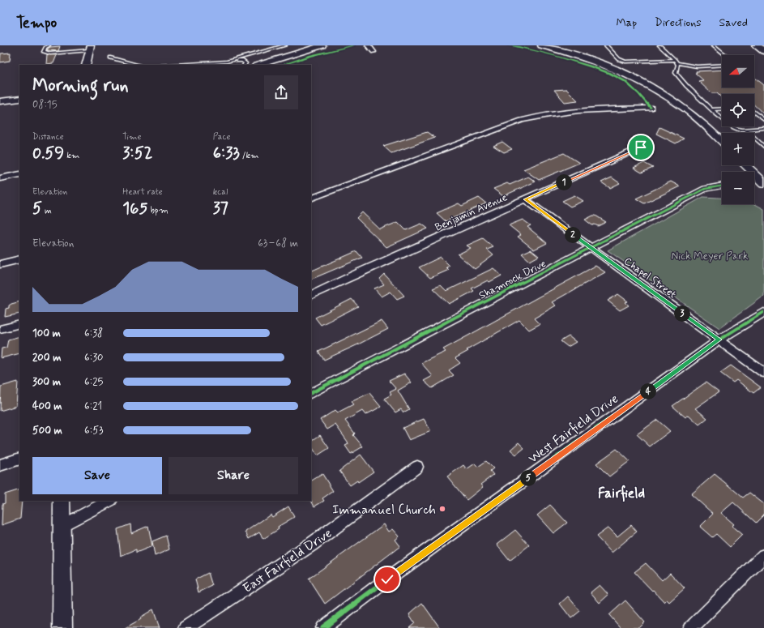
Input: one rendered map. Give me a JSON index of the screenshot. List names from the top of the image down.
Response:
{
  "streets": {
    "street": [
      "Benjamin Avenue",
      "Chapel Street",
      "Shamrock Drive",
      "West Fairfield Drive",
      "East Fairfield Drive"
    ]
  },
  "crossings": [
    ["Benjamin Avenue", "Chapel Street"],
    ["Chapel Street", "Shamrock Drive"],
    ["Chapel Street", "West Fairfield Drive"]
  ],
  "districts": ["Fairfield"],
  "parks": ["Nick Meyer Park"],
  "places": ["Immanuel Church"],
  "north": "left",
  "page": {
    "header": "Tempo",
    "nav": ["Map", "Directions", "Saved"],
    "map_buttons": ["+", "−"],
    "heading": ["Morning run", "08:15"],
    "stats": [
      ["Distance", "0.59 km"],
      ["Time", "3:52"],
      ["Pace", "6:33 /km"],
      ["Elevation", "5 m"],
      ["Heart rate", "165 bpm"],
      ["kcal", "37"]
    ],
    "pins": [
      "1",
      "2",
      "3",
      "4",
      "5"
    ],
    "chart": ["Elevation", "63–68 m"],
    "list": [
      {
        "name": "100 m",
        "note": "6:38"
      },
      {
        "name": "200 m",
        "note": "6:30"
      },
      {
        "name": "300 m",
        "note": "6:25"
      },
      {
        "name": "400 m",
        "note": "6:21"
      },
      {
        "name": "500 m",
        "note": "6:53"
      }
    ],
    "buttons": ["Save", "Share"]
  }
}
